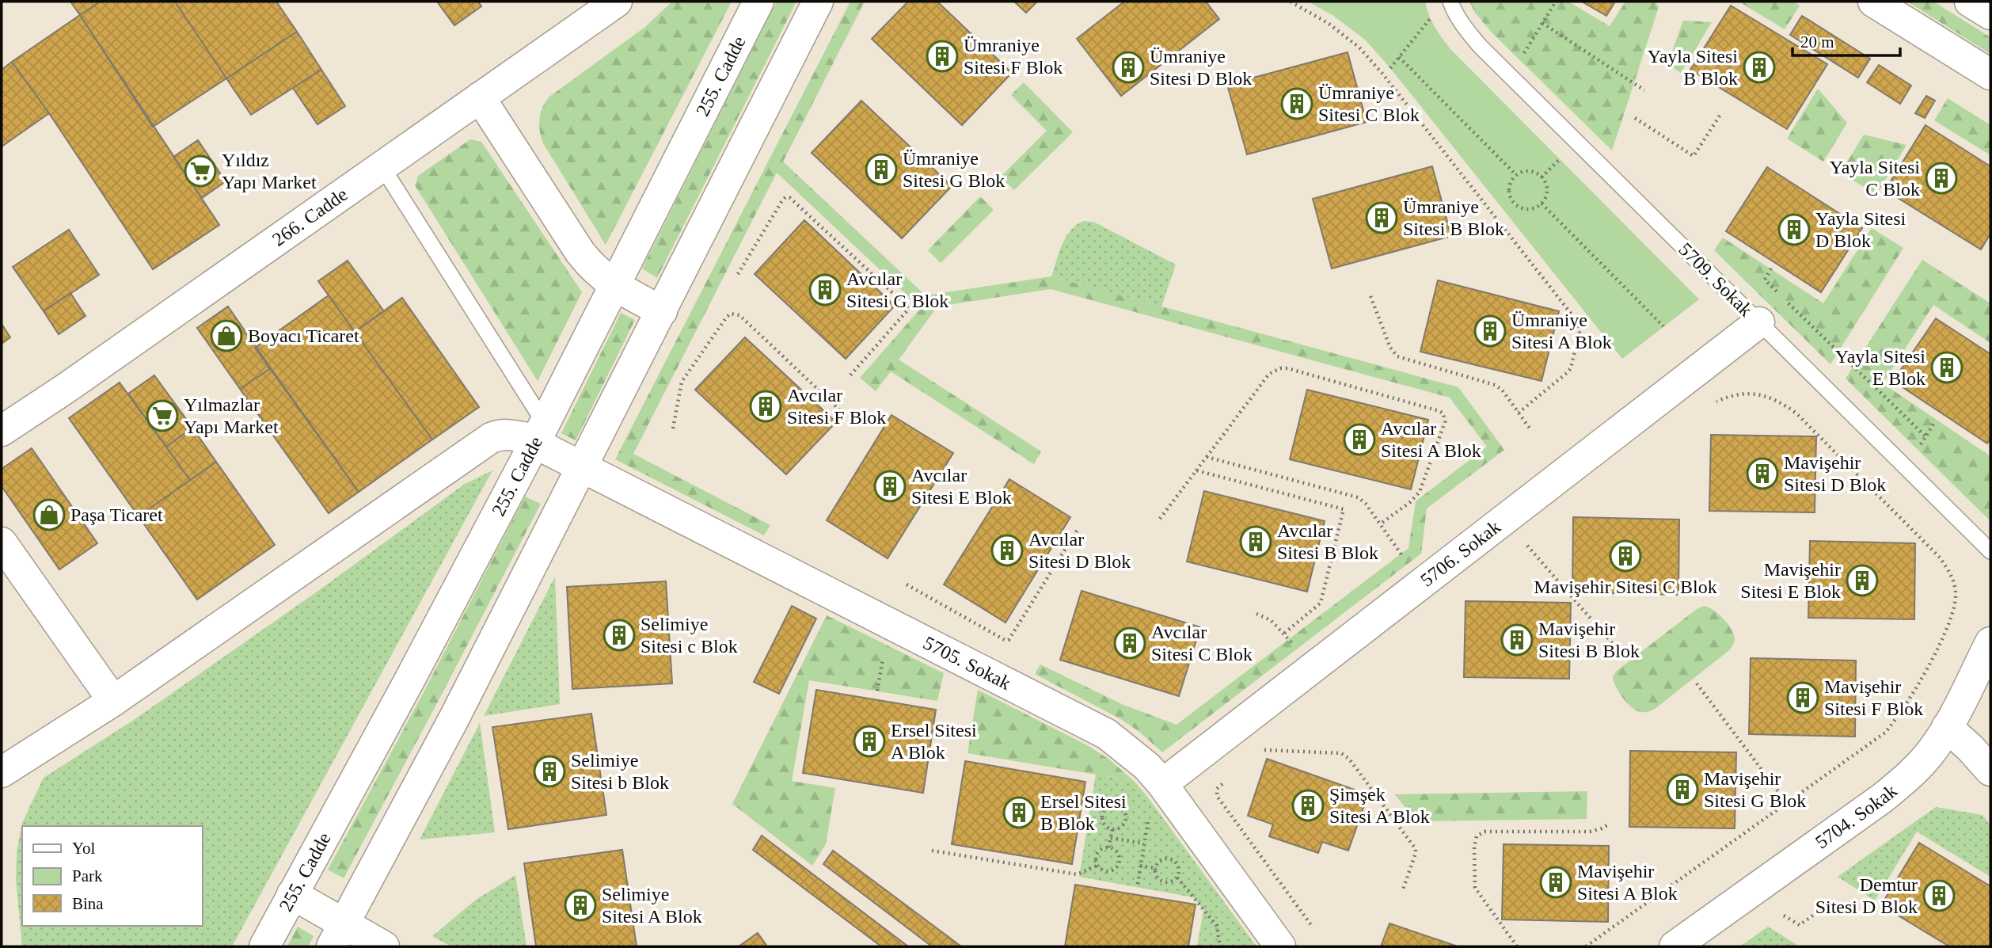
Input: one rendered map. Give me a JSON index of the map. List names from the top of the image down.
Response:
{
  "streets": {
    "street": [
      "255. Cadde",
      "266. Cadde",
      "5706. Sokak",
      "5705. Sokak",
      "5704. Sokak"
    ],
    "lane": ["5709. Sokak"]
  },
  "crossings": [
    ["255. Cadde", "5705. Sokak"],
    ["5709. Sokak", "5706. Sokak"],
    ["5706. Sokak", "5705. Sokak"]
  ],
  "places": {
    "building": [
      "Ümraniye Sitesi F Blok",
      "Ümraniye Sitesi D Blok",
      "Yayla Sitesi B Blok",
      "Ümraniye Sitesi C Blok",
      "Ümraniye Sitesi G Blok",
      "Yayla Sitesi C Blok",
      "Ümraniye Sitesi B Blok",
      "Yayla Sitesi D Blok",
      "Avcılar Sitesi G Blok",
      "Ümraniye Sitesi A Blok",
      "Yayla Sitesi E Blok",
      "Avcılar Sitesi F Blok",
      "Avcılar Sitesi A Blok",
      "Mavişehir Sitesi D Blok",
      "Avcılar Sitesi E Blok",
      "Avcılar Sitesi B Blok",
      "Avcılar Sitesi D Blok",
      "Mavişehir Sitesi C Blok",
      "Mavişehir Sitesi E Blok",
      "Selimiye Sitesi c Blok",
      "Mavişehir Sitesi B Blok",
      "Avcılar Sitesi C Blok",
      "Mavişehir Sitesi F Blok",
      "Ersel Sitesi A Blok",
      "Selimiye Sitesi b Blok",
      "Mavişehir Sitesi G Blok",
      "Şimşek Sitesi A Blok",
      "Ersel Sitesi B Blok",
      "Mavişehir Sitesi A Blok",
      "Demtur Sitesi D Blok",
      "Selimiye Sitesi A Blok"
    ],
    "supermarket": ["Yıldız Yapı Market", "Yılmazlar Yapı Market"],
    "shop": ["Boyacı Ticaret", "Paşa Ticaret"]
  },
  "legend": ["Yol", "Park", "Bina"],
  "scale_bar": "20 m"
}
